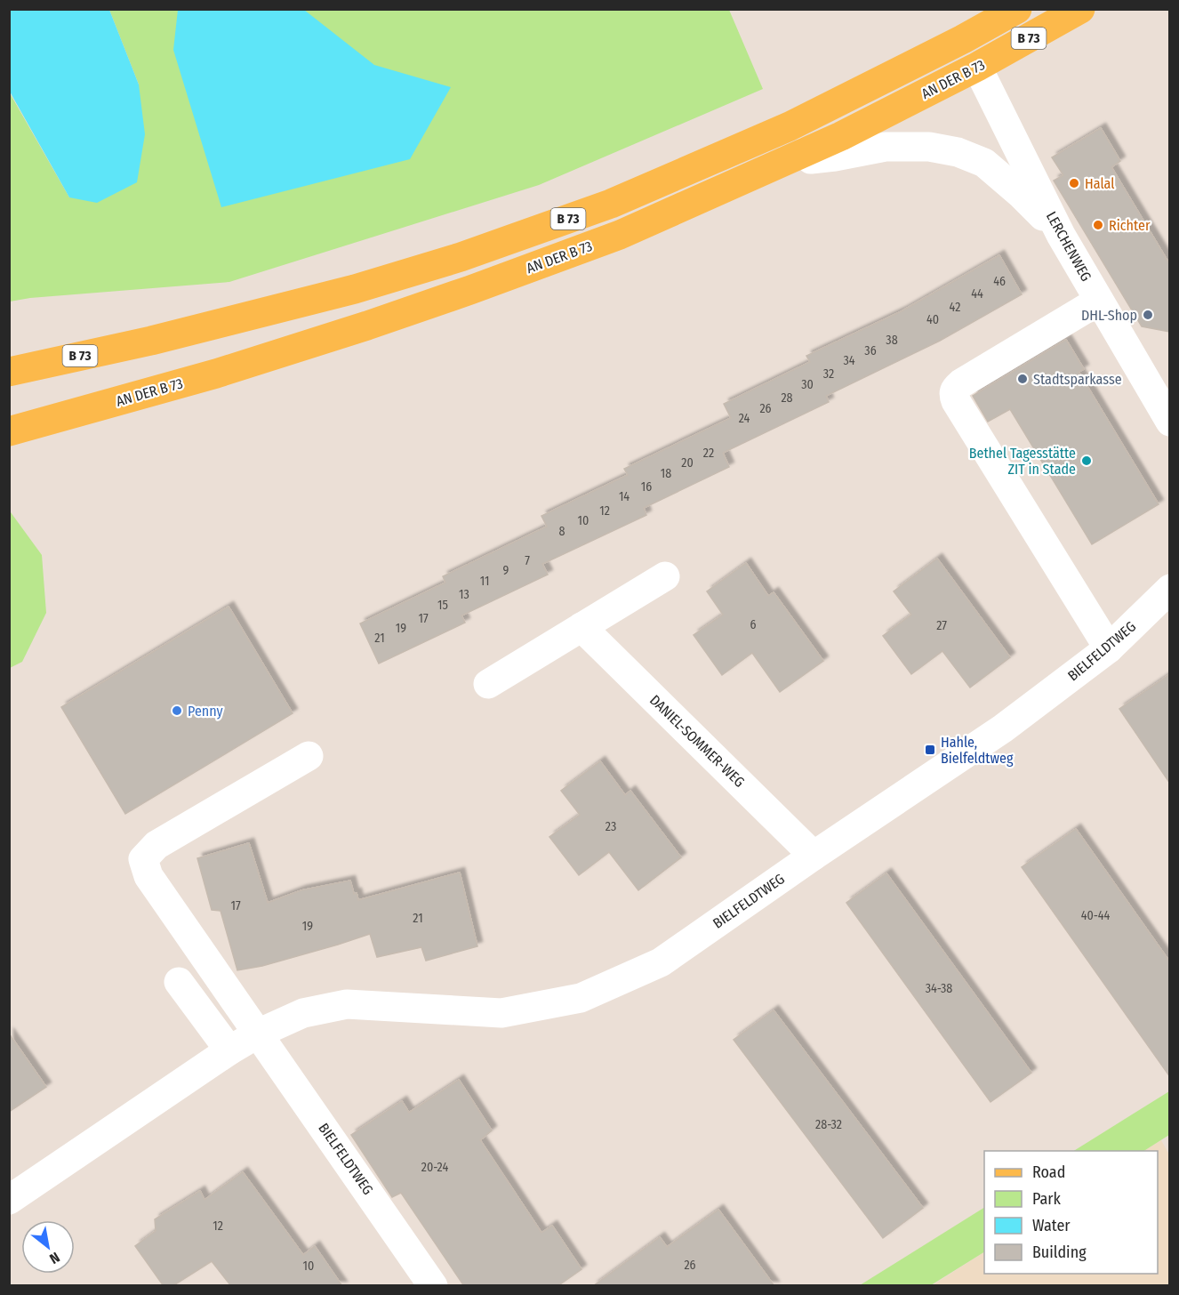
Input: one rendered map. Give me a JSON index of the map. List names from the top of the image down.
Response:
{
  "streets": {
    "main road": ["B 73", "AN DER B 73"],
    "street": ["LERCHENWEG", "BIELFELDTWEG", "DANIEL-SOMMER-WEG"]
  },
  "crossings": [
    ["AN DER B 73", "LERCHENWEG"],
    ["BIELFELDTWEG", "DANIEL-SOMMER-WEG"]
  ],
  "places": {
    "other": [
      "Halal",
      "Richter",
      "DHL-Shop",
      "Stadtsparkasse",
      "Bethel Tagesstätte ZIT in Stade",
      "Penny"
    ],
    "transit": ["Hahle, Bielfeldtweg"]
  },
  "house_numbers": [
    "46",
    "44",
    "42",
    "40",
    "38",
    "36",
    "34",
    "32",
    "30",
    "28",
    "26",
    "24",
    "22",
    "20",
    "18",
    "16",
    "14",
    "12",
    "10",
    "8",
    "7",
    "9",
    "11",
    "13",
    "15",
    "17",
    "6",
    "27",
    "19",
    "21",
    "23",
    "17",
    "40-44",
    "21",
    "19",
    "34-38",
    "28-32",
    "20-24",
    "12",
    "26",
    "10"
  ],
  "legend": [
    "Road",
    "Park",
    "Water",
    "Building"
  ],
  "north": "bottom right"
}
